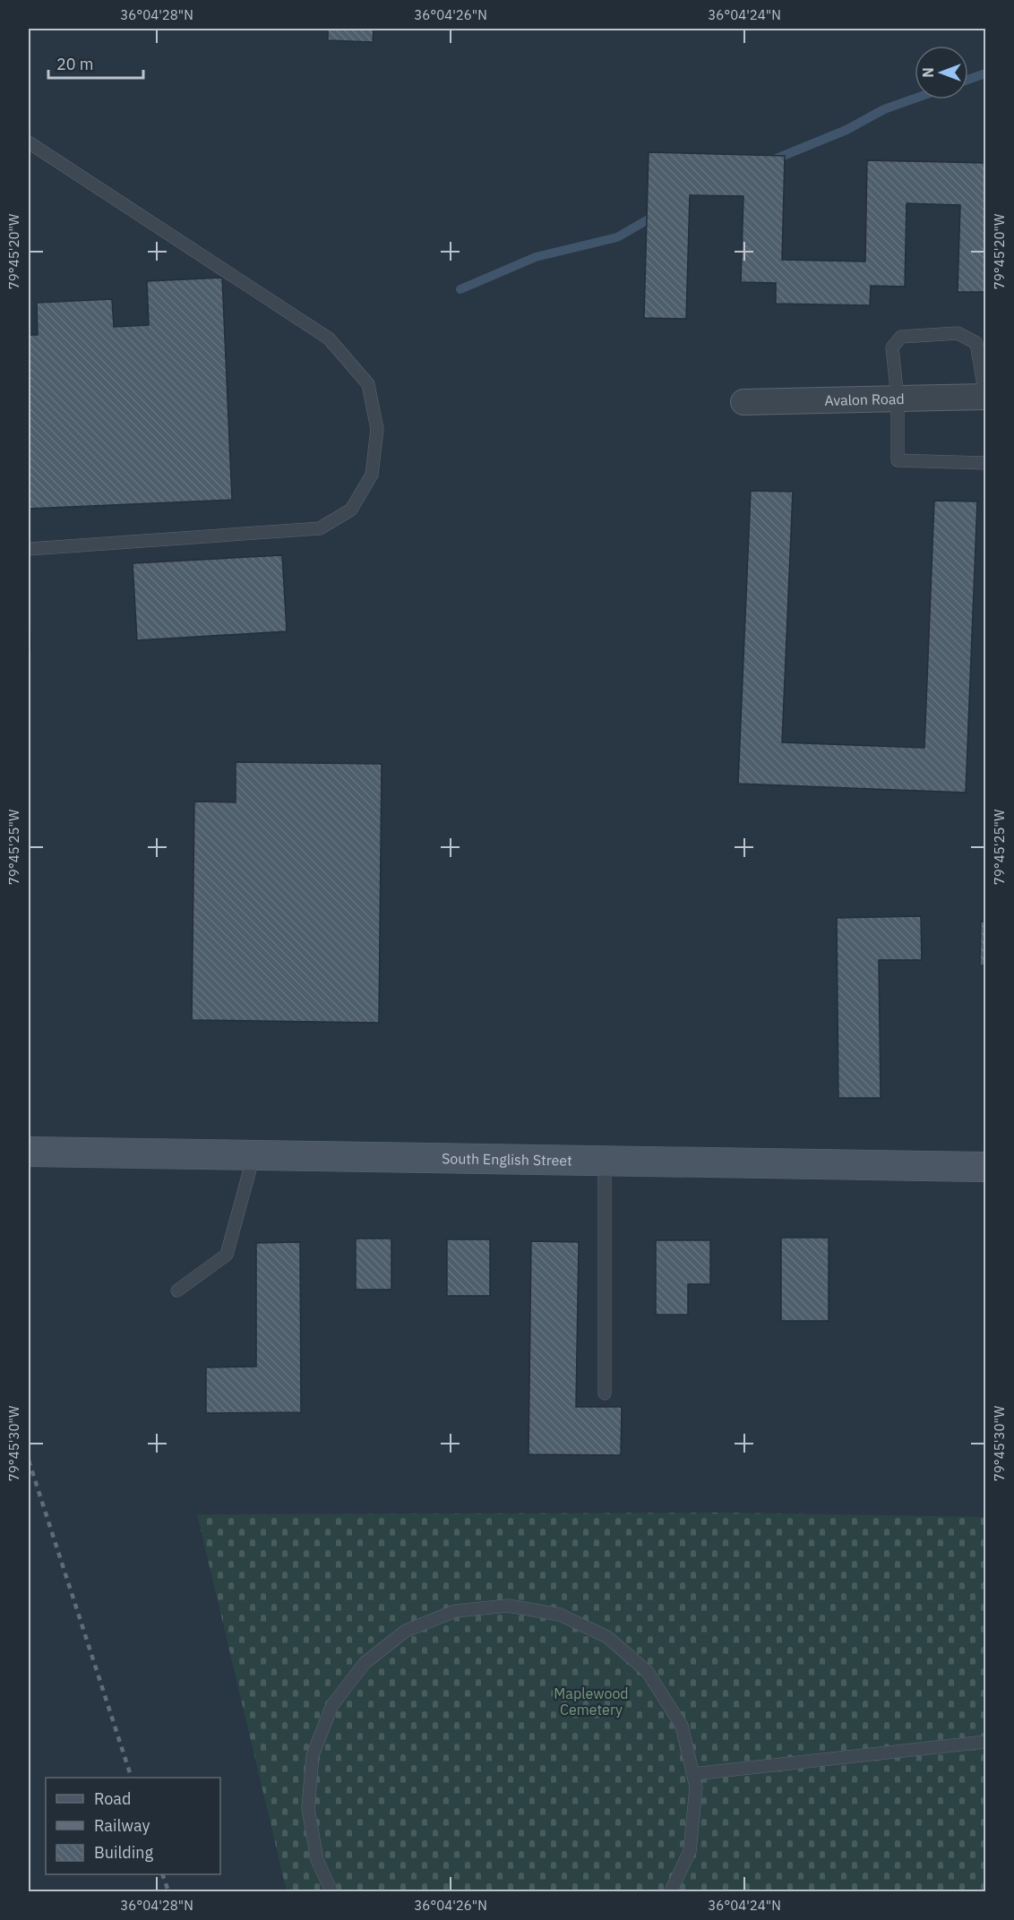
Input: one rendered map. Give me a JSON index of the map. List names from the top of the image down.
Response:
{
  "streets": {
    "street": ["Avalon Road", "South English Street"]
  },
  "parks": ["Maplewood Cemetery"],
  "legend": ["Road", "Railway", "Building"],
  "scale_bar": "20 m",
  "north": "left",
  "coordinates": [
    "36°04'28\"N",
    "36°04'26\"N",
    "36°04'24\"N",
    "79°45'20\"W",
    "79°45'25\"W",
    "79°45'30\"W"
  ]
}
